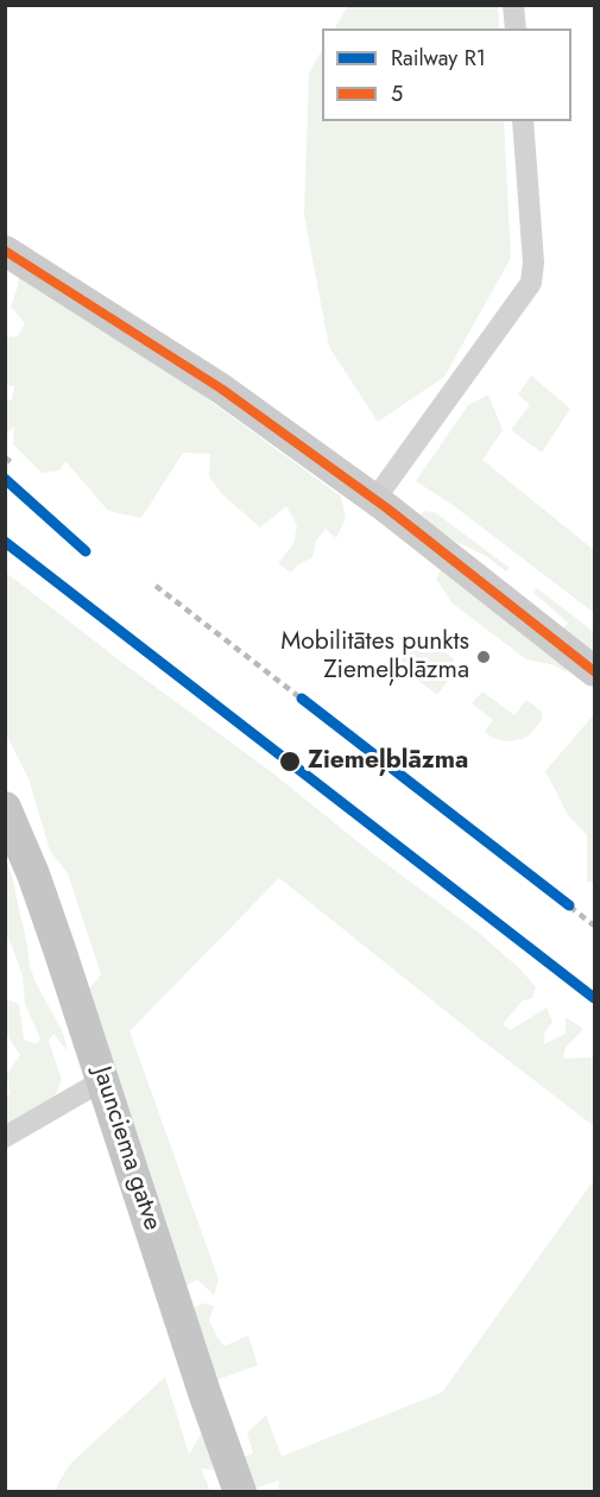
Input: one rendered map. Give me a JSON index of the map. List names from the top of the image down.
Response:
{
  "streets": {
    "main road": ["Jaunciema gatve"]
  },
  "places": ["Mobilitātes punkts Ziemeļblāzma", "Ziemeļblāzma"],
  "lines": ["transit line 5", "rail line R1"],
  "legend": ["Railway R1", "5"]
}
